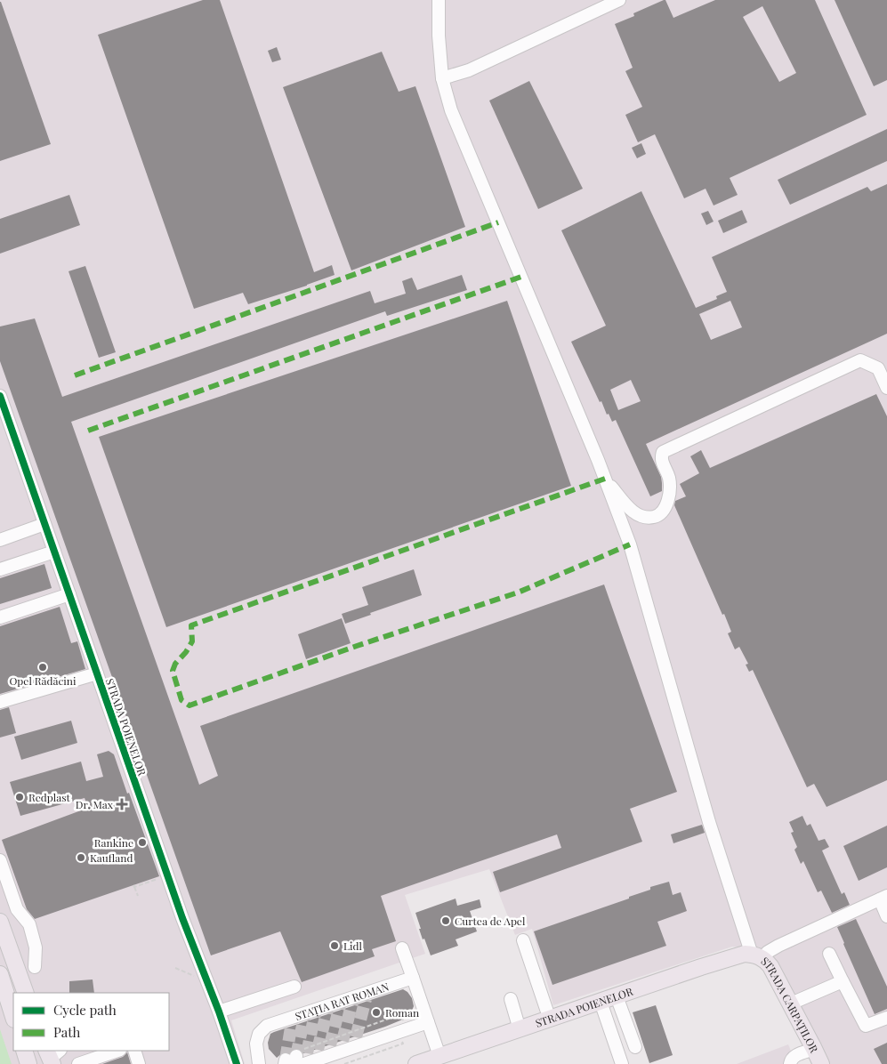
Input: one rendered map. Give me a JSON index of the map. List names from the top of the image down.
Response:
{
  "streets": {
    "main road": ["STRADA POIENELOR", "STRADA CARPAȚILOR"],
    "street": ["STAȚIA RAT ROMAN"]
  },
  "crossings": [
    ["STRADA POIENELOR", "STRADA CARPAȚILOR"]
  ],
  "places": {
    "other": [
      "Opel Rădăcini",
      "Redplast",
      "Rankine",
      "Kaufland",
      "Curtea de Apel",
      "Lidl",
      "Roman"
    ],
    "health": ["Dr. Max"]
  },
  "legend": ["Cycle path", "Path"]
}
